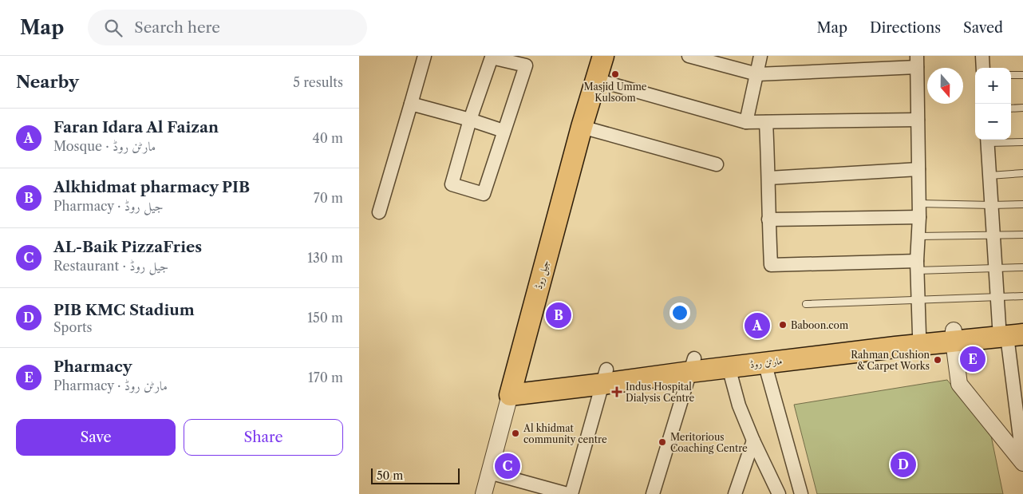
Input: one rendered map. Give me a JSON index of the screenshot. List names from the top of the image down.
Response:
{
  "streets": {
    "main road": ["جیل روڈ", "مارٹن روڈ"]
  },
  "crossings": [
    ["جیل روڈ", "مارٹن روڈ"]
  ],
  "places": {
    "other": [
      "Masjid Umme Kulsoom",
      "Baboon.com",
      "Rahman Cushion & Carpet Works",
      "Al khidmat community centre",
      "Meritorious Coaching Centre"
    ],
    "health": ["Indus Hospital Dialysis Centre"]
  },
  "scale_bar": "50 m",
  "north": "bottom",
  "page": {
    "header": "Map",
    "search": "Search here",
    "nav": ["Map", "Directions", "Saved"],
    "heading": ["Nearby", "5 results"],
    "map_buttons": ["+", "−"],
    "list": [
      {
        "mark": "A",
        "name": "Faran Idara Al Faizan",
        "note": "Mosque · مارٹن روڈ",
        "value": "40 m"
      },
      {
        "mark": "B",
        "name": "Alkhidmat pharmacy PIB",
        "note": "Pharmacy · جیل روڈ",
        "value": "70 m"
      },
      {
        "mark": "C",
        "name": "AL-Baik PizzaFries",
        "note": "Restaurant · جیل روڈ",
        "value": "130 m"
      },
      {
        "mark": "D",
        "name": "PIB KMC Stadium",
        "note": "Sports",
        "value": "150 m"
      },
      {
        "mark": "E",
        "name": "Pharmacy",
        "note": "Pharmacy · مارٹن روڈ",
        "value": "170 m"
      }
    ],
    "pins": [
      "B",
      "A",
      "E",
      "D",
      "C"
    ],
    "buttons": ["Save", "Share"],
    "scale": "50 m"
  }
}
